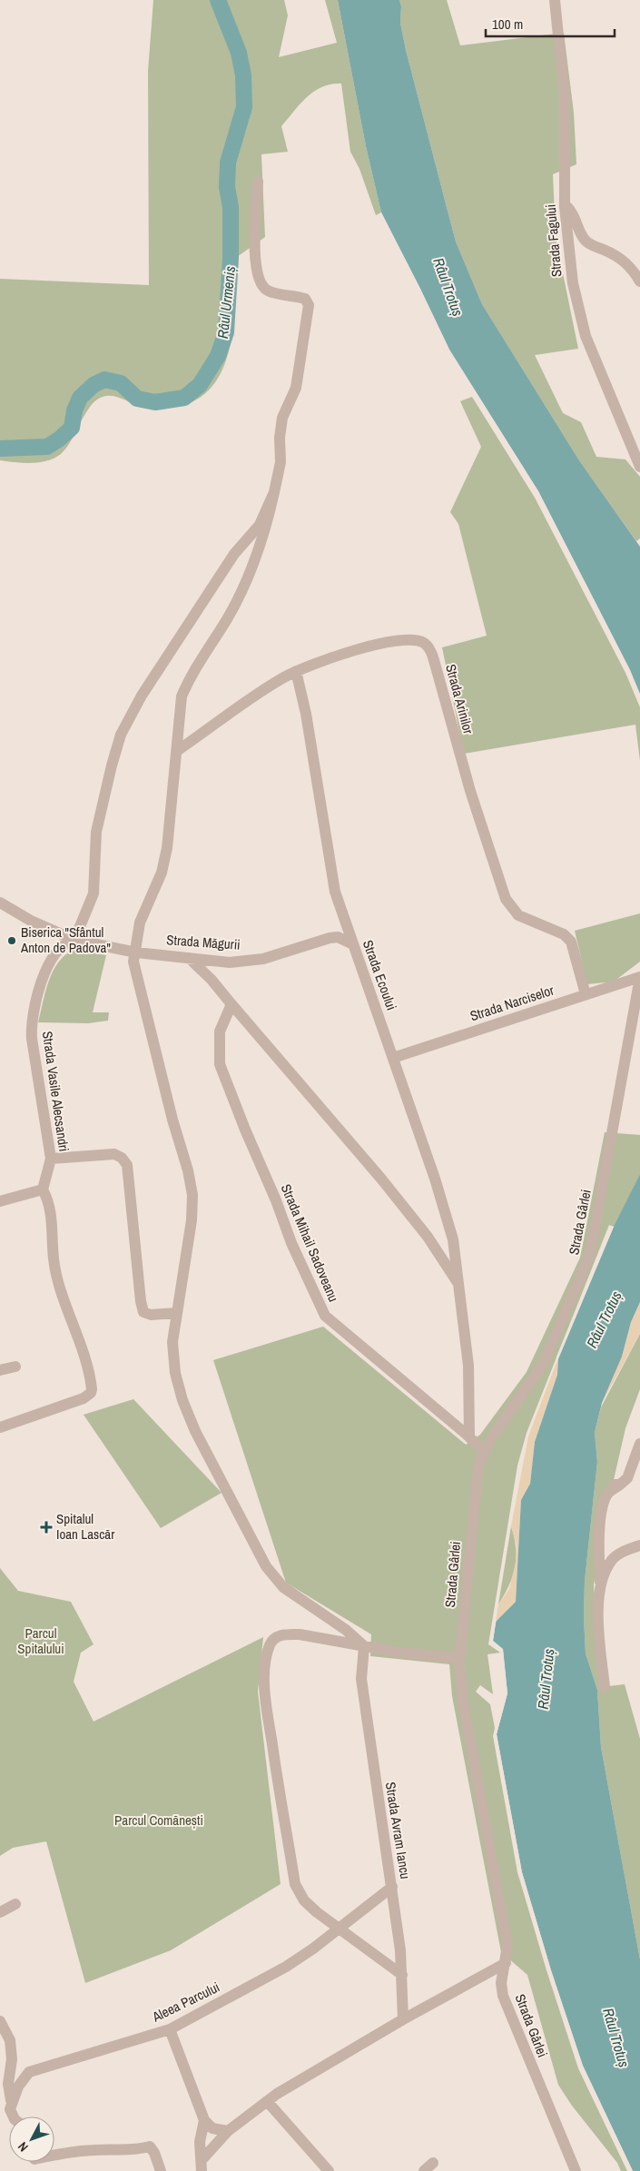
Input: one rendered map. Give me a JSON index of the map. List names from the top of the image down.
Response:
{
  "streets": {
    "street": [
      "Strada Fagului",
      "Strada Arinilor",
      "Strada Măgurii",
      "Strada Ecoului",
      "Strada Narciselor",
      "Strada Vasile Alecsandri",
      "Strada Gârlei",
      "Strada Mihail Sadoveanu",
      "Strada Avram Iancu",
      "Aleea Parcului"
    ]
  },
  "crossings": [
    ["Strada Arinilor", "Strada Ecoului"],
    ["Strada Arinilor", "Strada Narciselor"],
    ["Strada Măgurii", "Strada Ecoului"],
    ["Strada Măgurii", "Strada Vasile Alecsandri"],
    ["Strada Ecoului", "Strada Narciselor"],
    ["Strada Narciselor", "Strada Gârlei"],
    ["Strada Gârlei", "Strada Mihail Sadoveanu"],
    ["Strada Avram Iancu", "Aleea Parcului"]
  ],
  "water": ["Râul Trotuș", "Râul Urmeniș"],
  "parks": ["Parcul Spitalului", "Parcul Comănești"],
  "places": {
    "other": ["Biserica \"Sfântul Anton de Padova\""],
    "health": ["Spitalul Ioan Lascăr"]
  },
  "scale_bar": "100 m",
  "north": "bottom left"
}
